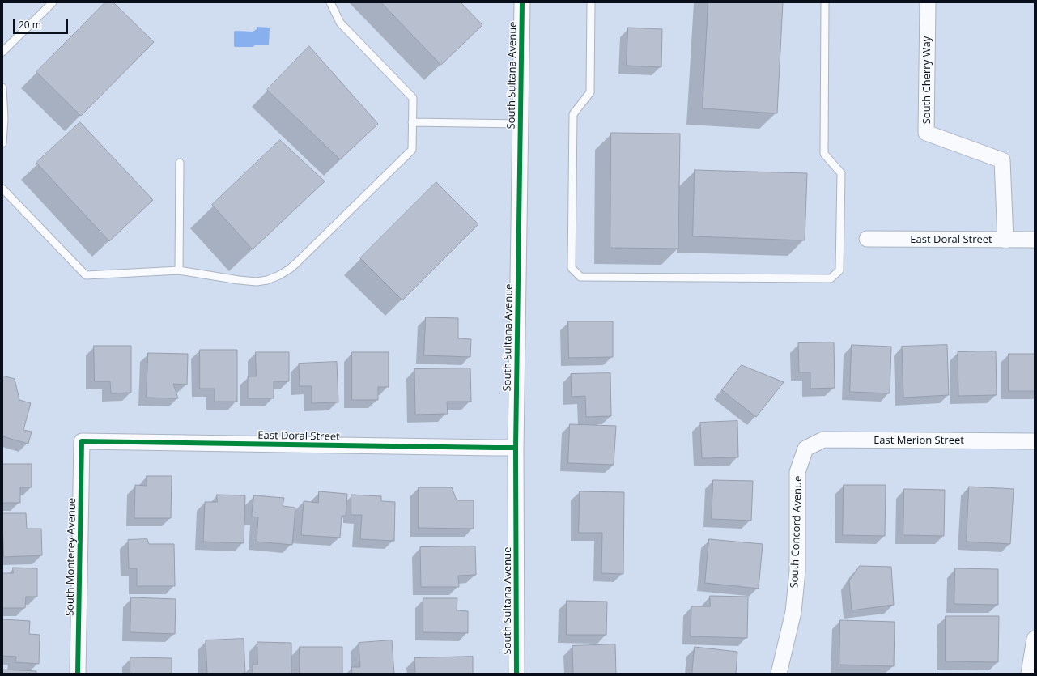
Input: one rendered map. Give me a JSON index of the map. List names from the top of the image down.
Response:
{
  "streets": {
    "street": [
      "South Sultana Avenue",
      "South Cherry Way",
      "East Doral Street",
      "East Merion Street",
      "South Concord Avenue",
      "South Monterey Avenue"
    ]
  },
  "crossings": [
    ["South Sultana Avenue", "East Doral Street"],
    ["South Cherry Way", "East Doral Street"],
    ["East Doral Street", "South Monterey Avenue"],
    ["East Merion Street", "South Concord Avenue"]
  ],
  "scale_bar": "20 m"
}
